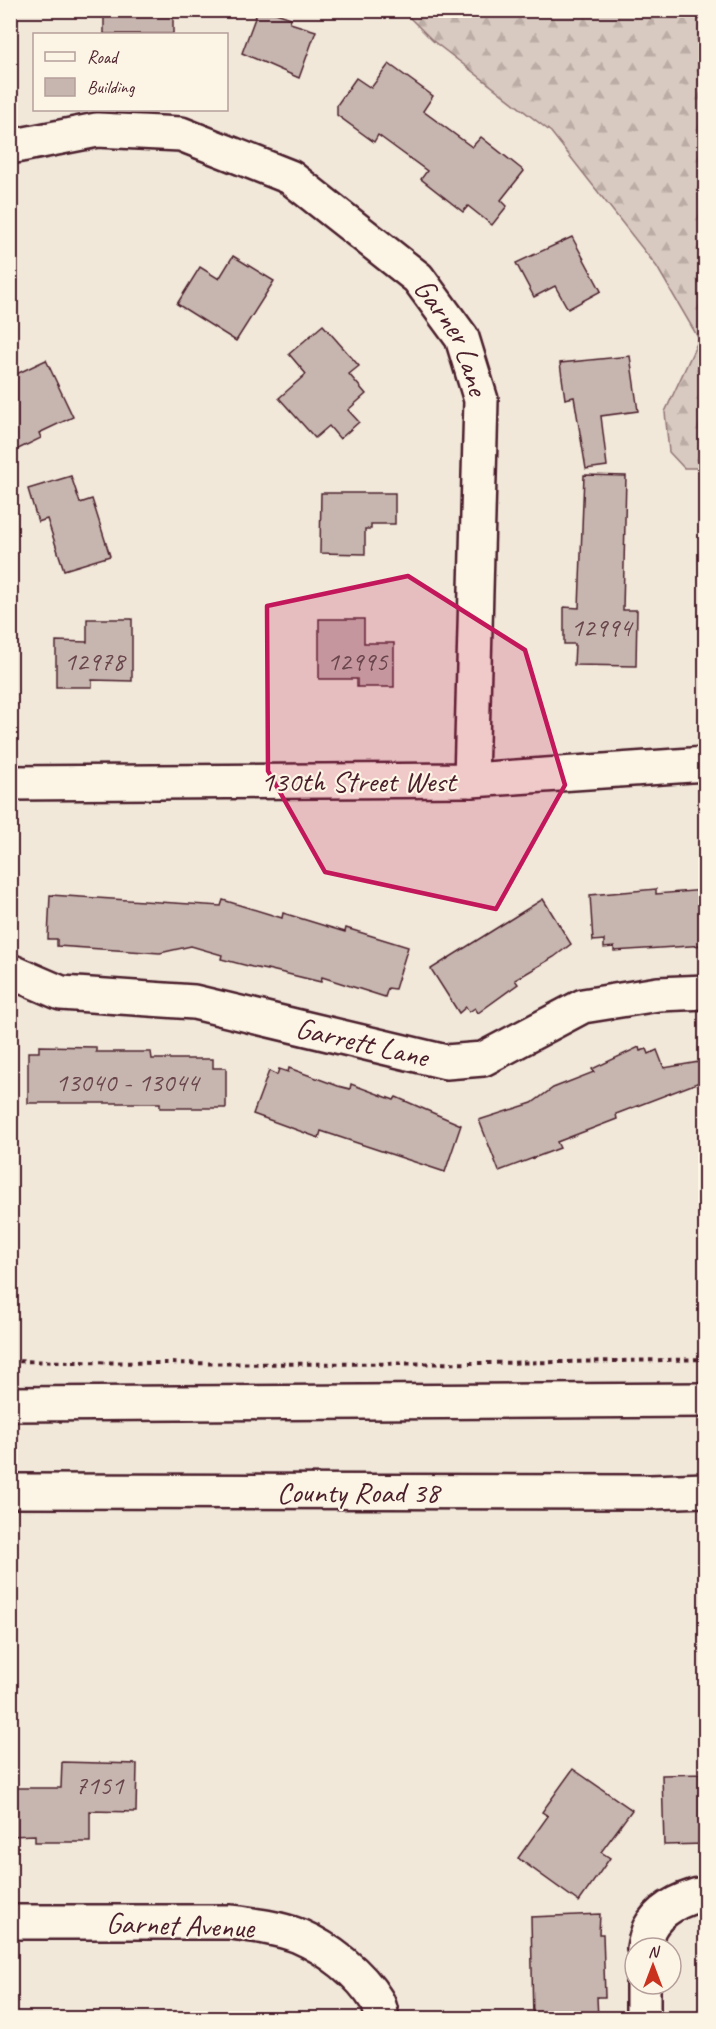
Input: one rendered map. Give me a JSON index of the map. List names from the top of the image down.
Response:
{
  "streets": {
    "street": [
      "Garner Lane",
      "130th Street West",
      "Garrett Lane",
      "County Road 38",
      "Garnet Avenue"
    ]
  },
  "crossings": [
    ["Garner Lane", "130th Street West"]
  ],
  "house_numbers": [
    "12994",
    "12978",
    "12995",
    "13040 - 13044",
    "7151"
  ],
  "legend": ["Road", "Building"],
  "north": "top"
}
